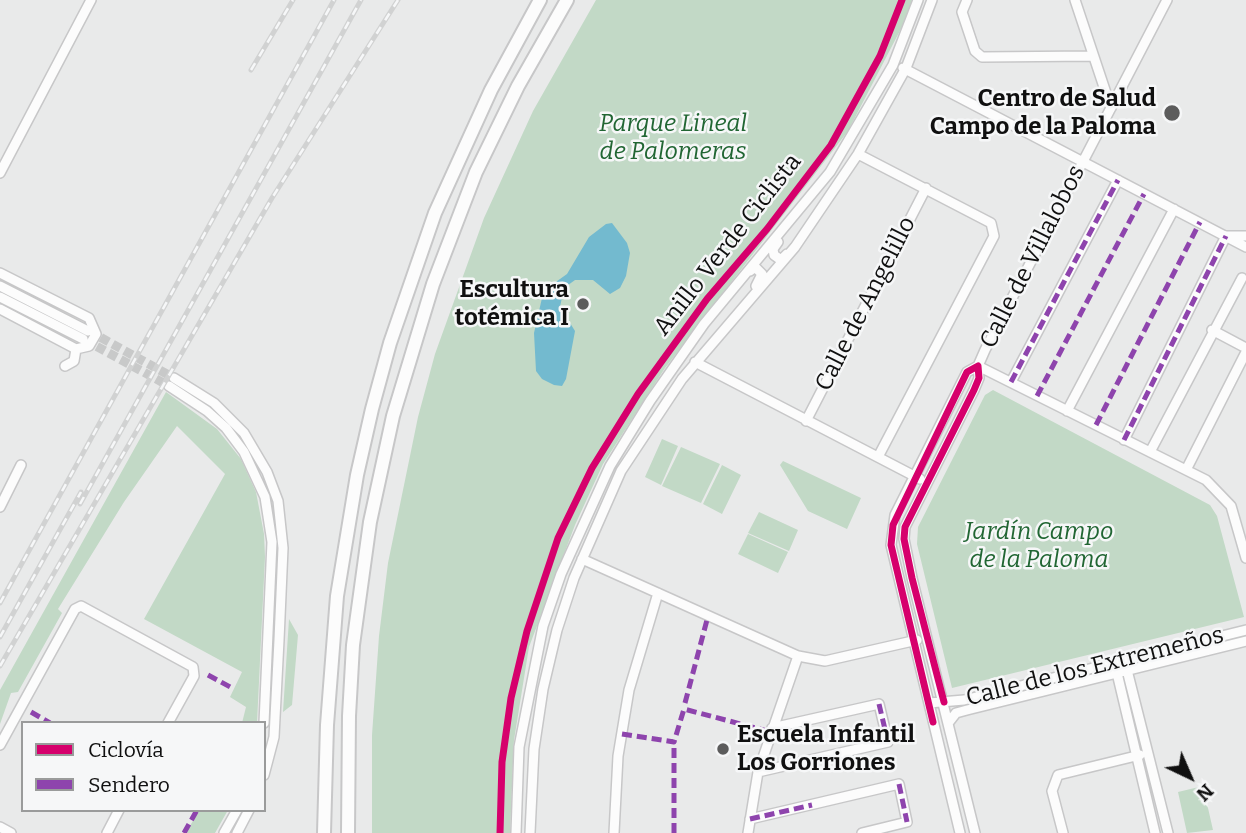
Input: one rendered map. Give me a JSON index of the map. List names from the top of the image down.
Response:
{
  "streets": {
    "street": ["Calle de Villalobos", "Calle de Angelillo", "Calle de los Extremeños"],
    "cycle path": ["Anillo Verde Ciclista"]
  },
  "parks": ["Parque Lineal de Palomeras", "Jardín Campo de la Paloma"],
  "places": ["Centro de Salud Campo de la Paloma", "Escultura totémica I", "Escuela Infantil Los Gorriones"],
  "legend": ["Ciclovía", "Sendero"],
  "north": "bottom right"
}
